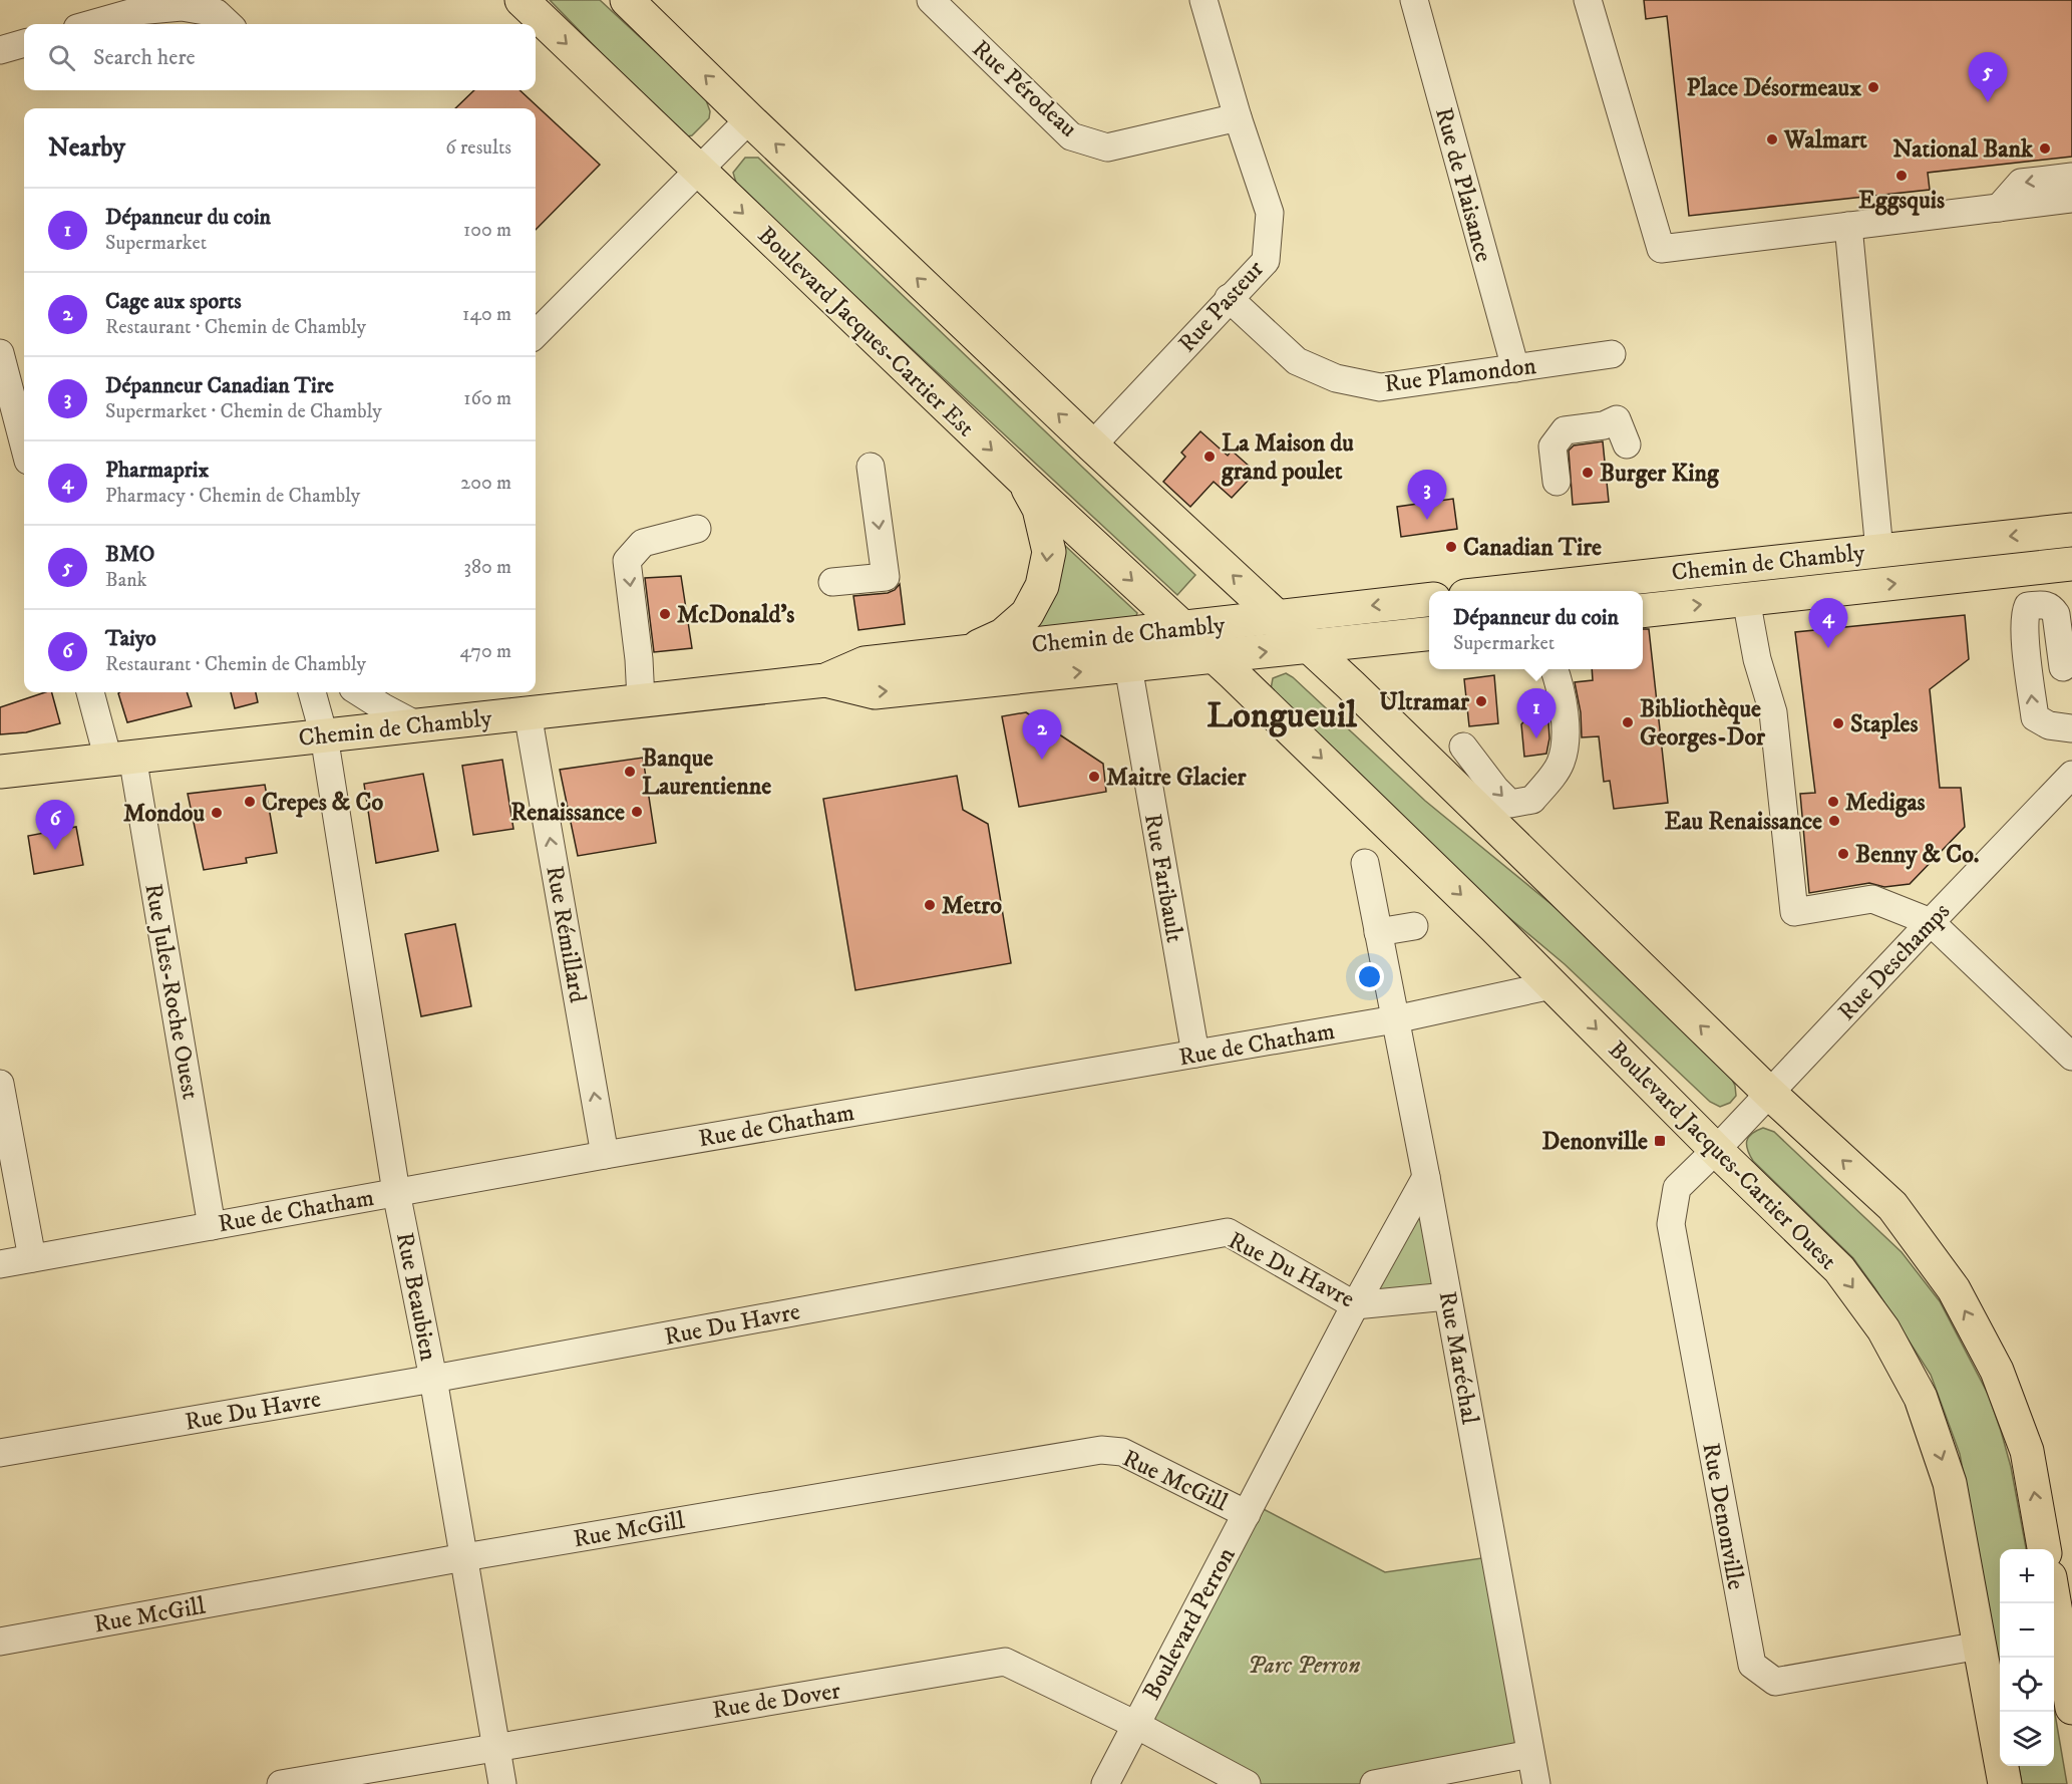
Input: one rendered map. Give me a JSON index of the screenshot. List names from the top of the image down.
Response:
{
  "streets": {
    "main road": ["Boulevard Jacques-Cartier Est", "Chemin de Chambly", "Boulevard Jacques-Cartier Ouest"],
    "street": [
      "Rue Pérodeau",
      "Rue de Plaisance",
      "Rue Pasteur",
      "Rue Plamondon",
      "Rue Faribault",
      "Rue Rémillard",
      "Rue Deschamps",
      "Rue Jules-Roche Ouest",
      "Rue de Chatham",
      "Rue Du Havre",
      "Rue Beaubien",
      "Rue Maréchal",
      "Rue McGill",
      "Rue Denonville",
      "Boulevard Perron",
      "Rue de Dover"
    ]
  },
  "crossings": [
    ["Rue Pérodeau", "Rue Pasteur"],
    ["Rue de Plaisance", "Rue Plamondon"],
    ["Rue Pasteur", "Rue Plamondon"],
    ["Boulevard Jacques-Cartier Est", "Chemin de Chambly"],
    ["Boulevard Jacques-Cartier Est", "Boulevard Jacques-Cartier Ouest"],
    ["Chemin de Chambly", "Rue Faribault"],
    ["Chemin de Chambly", "Rue Rémillard"],
    ["Chemin de Chambly", "Rue Jules-Roche Ouest"],
    ["Chemin de Chambly", "Boulevard Jacques-Cartier Ouest"],
    ["Chemin de Chambly", "Rue Beaubien"],
    ["Rue Faribault", "Rue de Chatham"],
    ["Rue Rémillard", "Rue de Chatham"],
    ["Rue Deschamps", "Boulevard Jacques-Cartier Ouest"],
    ["Rue Deschamps", "Rue Denonville"],
    ["Rue Jules-Roche Ouest", "Rue de Chatham"],
    ["Rue de Chatham", "Boulevard Jacques-Cartier Ouest"],
    ["Rue de Chatham", "Rue Beaubien"],
    ["Rue de Chatham", "Rue Maréchal"],
    ["Boulevard Jacques-Cartier Ouest", "Rue Denonville"],
    ["Rue Du Havre", "Rue Beaubien"],
    ["Rue Du Havre", "Rue Maréchal"],
    ["Rue Du Havre", "Boulevard Perron"],
    ["Rue Beaubien", "Rue McGill"],
    ["Rue Beaubien", "Rue de Dover"],
    ["Rue Maréchal", "Boulevard Perron"],
    ["Rue McGill", "Boulevard Perron"],
    ["Boulevard Perron", "Rue de Dover"]
  ],
  "one_way": ["Rue Rémillard"],
  "districts": ["Longueuil"],
  "parks": ["Parc Perron"],
  "places": {
    "other": [
      "Place Désormeaux",
      "Walmart",
      "National Bank",
      "Eggsquis",
      "La Maison du grand poulet",
      "Burger King",
      "Canadian Tire",
      "McDonald's",
      "Ultramar",
      "Bibliothèque Georges-Dor",
      "Staples",
      "Banque Laurentienne",
      "Maitre Glacier",
      "Crepes & Co",
      "Medigas",
      "Renaissance",
      "Mondou",
      "Eau Renaissance",
      "Benny & Co.",
      "Metro"
    ],
    "transit": ["Denonville"]
  },
  "page": {
    "search": "Search here",
    "pins": [
      "5",
      "3",
      "4",
      "1",
      "2",
      "6"
    ],
    "heading": ["Nearby", "6 results"],
    "list": [
      {
        "mark": "1",
        "name": "Dépanneur du coin",
        "note": "Supermarket",
        "value": "100 m"
      },
      {
        "mark": "2",
        "name": "Cage aux sports",
        "note": "Restaurant · Chemin de Chambly",
        "value": "140 m"
      },
      {
        "mark": "3",
        "name": "Dépanneur Canadian Tire",
        "note": "Supermarket · Chemin de Chambly",
        "value": "160 m"
      },
      {
        "mark": "4",
        "name": "Pharmaprix",
        "note": "Pharmacy · Chemin de Chambly",
        "value": "200 m"
      },
      {
        "mark": "5",
        "name": "BMO",
        "note": "Bank",
        "value": "380 m"
      },
      {
        "mark": "6",
        "name": "Taiyo",
        "note": "Restaurant · Chemin de Chambly",
        "value": "470 m"
      }
    ],
    "popup": ["Dépanneur du coin", "Supermarket"],
    "map_buttons": ["+", "−"]
  }
}
